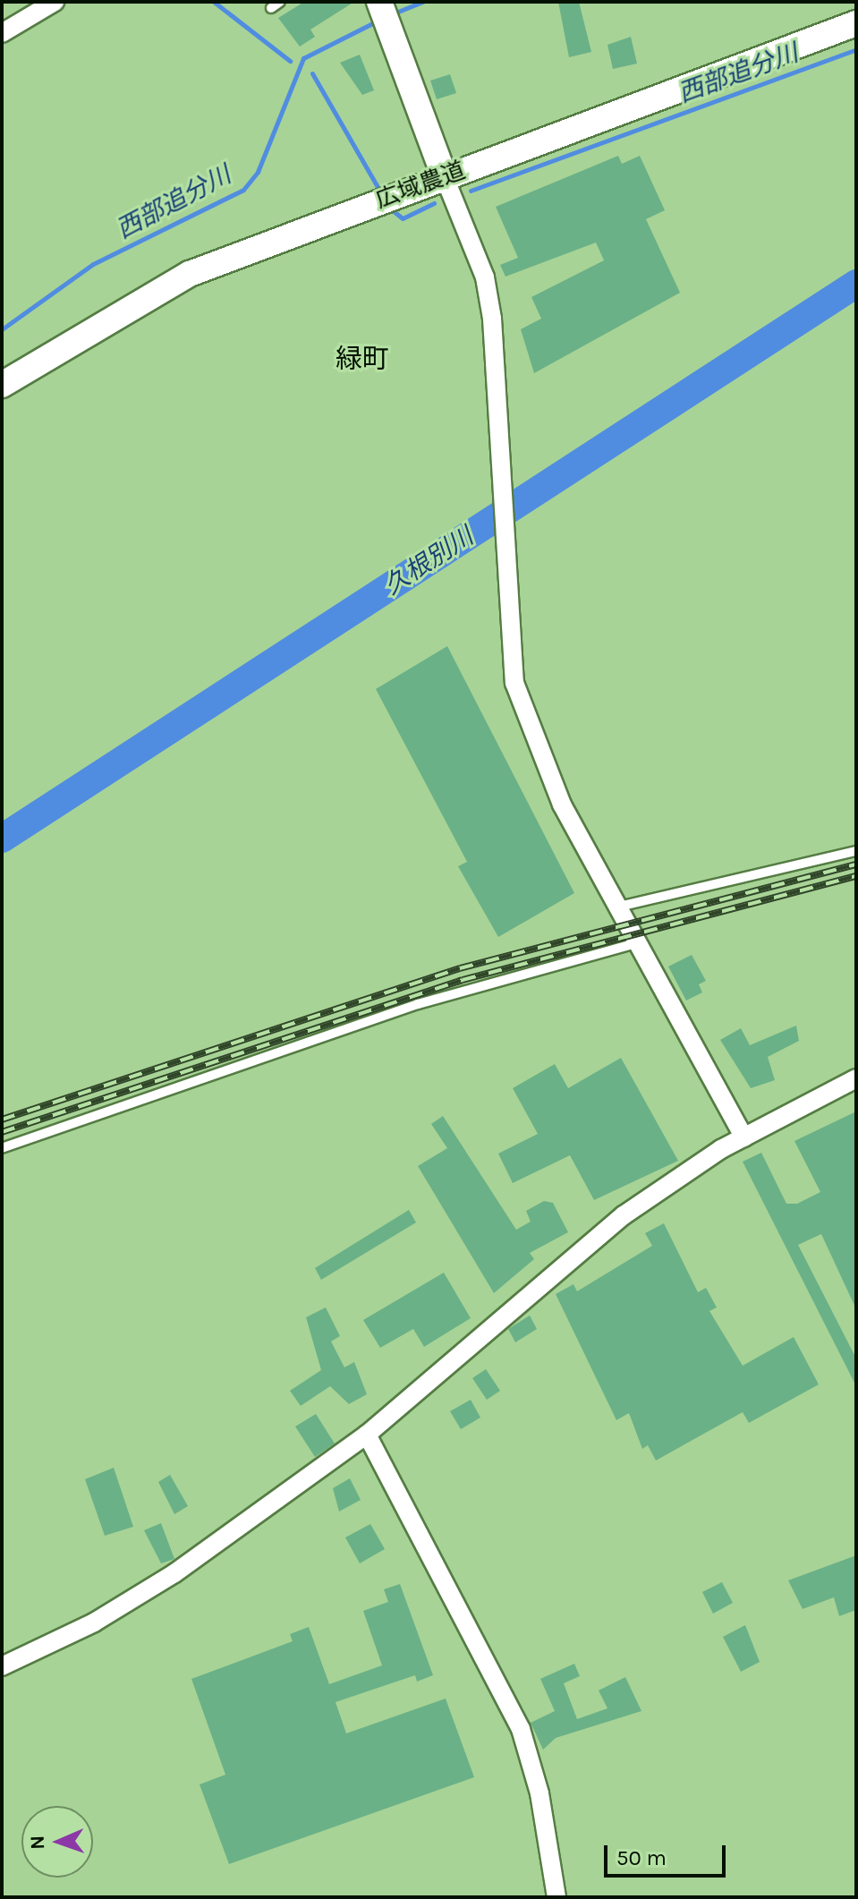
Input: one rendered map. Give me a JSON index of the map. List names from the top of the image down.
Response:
{
  "streets": {
    "street": ["広域農道"]
  },
  "districts": ["緑町"],
  "water": ["西部追分川", "久根別川"],
  "scale_bar": "50 m",
  "north": "left"
}
